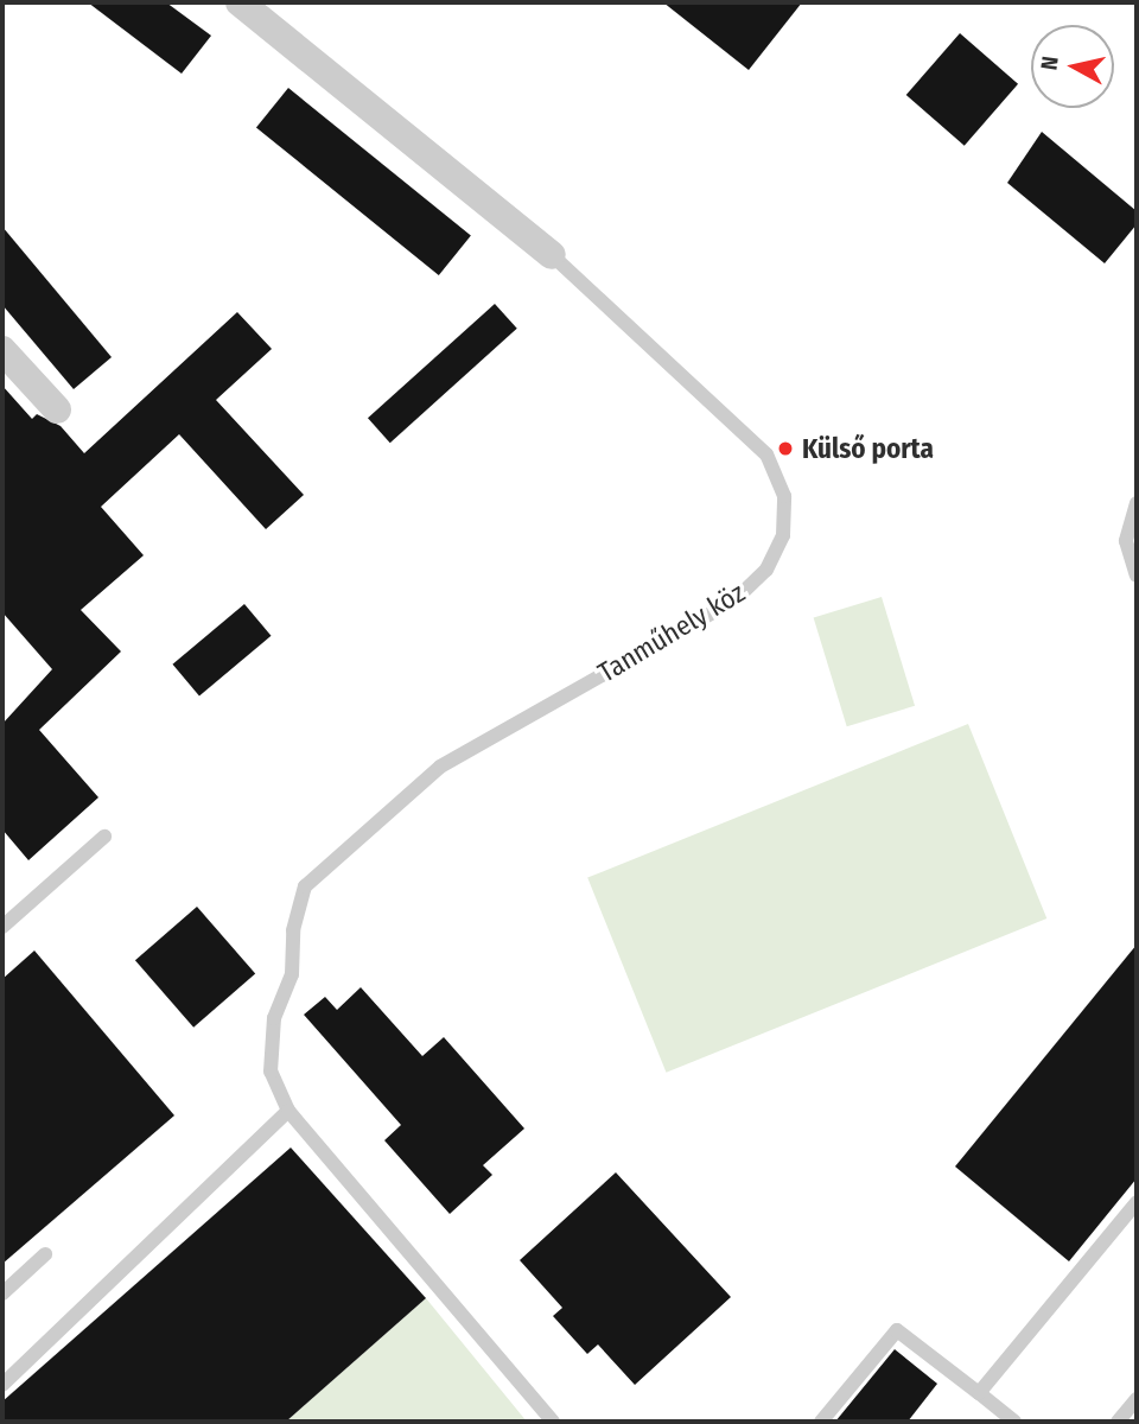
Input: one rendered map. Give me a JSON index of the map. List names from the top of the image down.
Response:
{
  "streets": {
    "street": ["Tanműhely köz"]
  },
  "places": ["Külső porta"],
  "north": "left"
}
